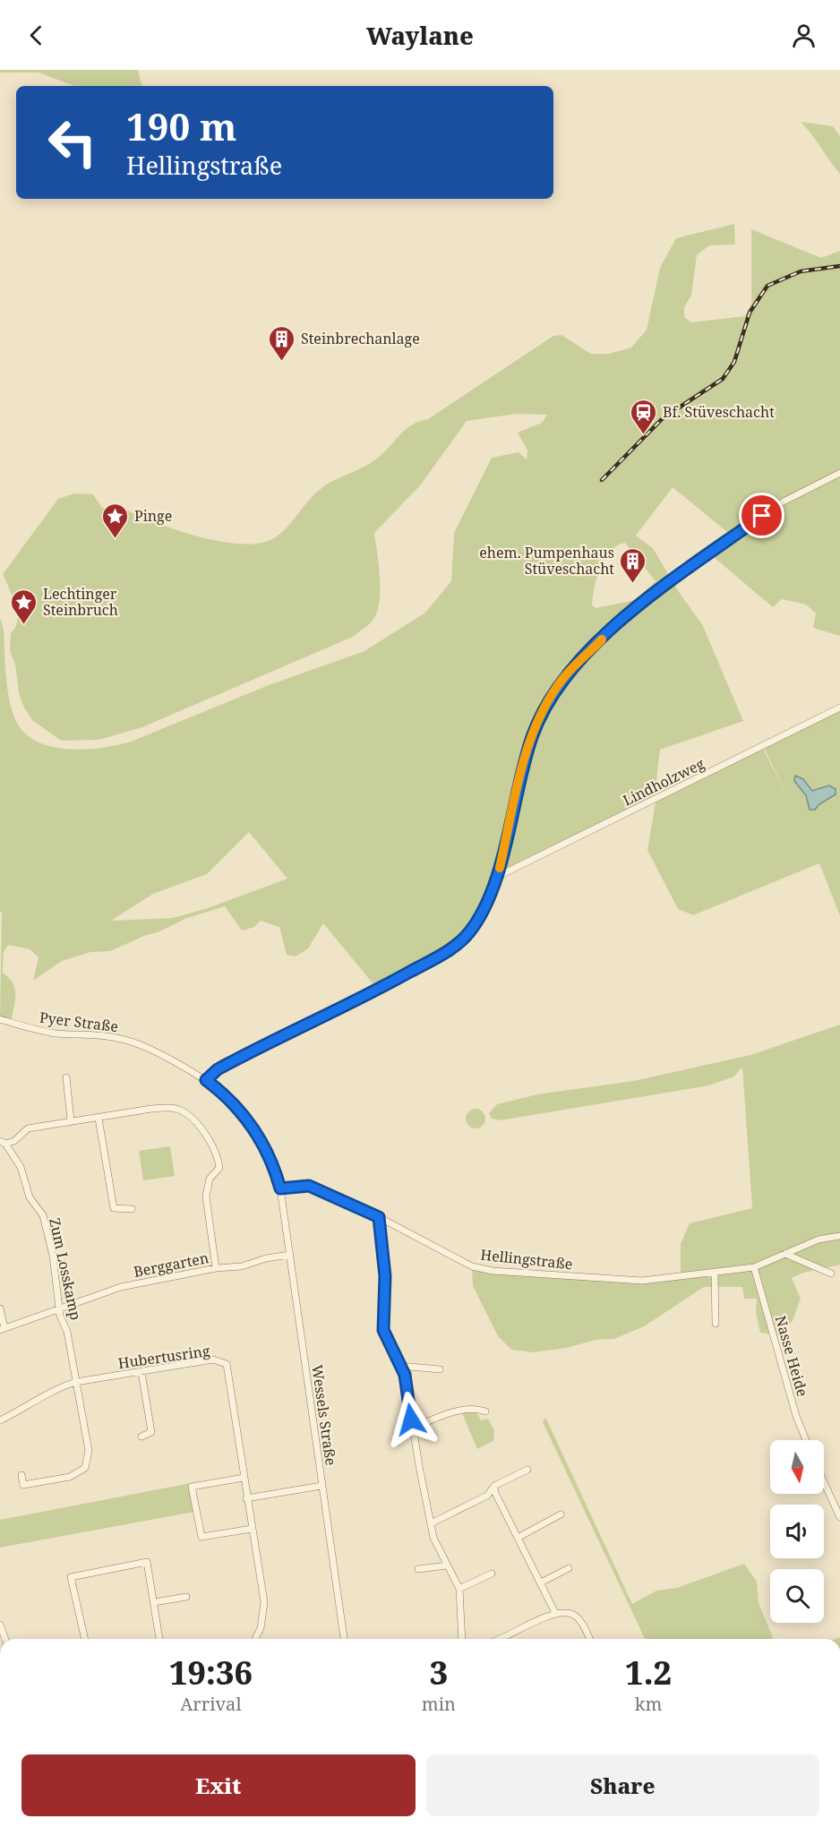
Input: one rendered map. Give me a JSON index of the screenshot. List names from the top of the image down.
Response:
{
  "streets": {
    "street": [
      "Lindholzweg",
      "Pyer Straße",
      "Hellingstraße",
      "Berggarten",
      "Zum Losskamp",
      "Nasse Heide",
      "Hubertusring",
      "Wessels Straße"
    ]
  },
  "crossings": [
    ["Pyer Straße", "Hellingstraße"],
    ["Pyer Straße", "Wessels Straße"],
    ["Hellingstraße", "Nasse Heide"],
    ["Hellingstraße", "Wessels Straße"],
    ["Berggarten", "Zum Losskamp"],
    ["Berggarten", "Wessels Straße"],
    ["Zum Losskamp", "Hubertusring"]
  ],
  "places": {
    "building": ["Steinbrechanlage", "ehem. Pumpenhaus Stüveschacht"],
    "station": ["Bf. Stüveschacht"],
    "place": ["Pinge", "Lechtinger Steinbruch"]
  },
  "north": "bottom",
  "page": {
    "header": "Waylane",
    "turn": ["190 m", "Hellingstraße"],
    "eta": [
      "19:36",
      "Arrival",
      "3",
      "min",
      "1.2",
      "km"
    ],
    "buttons": ["Exit", "Share"]
  }
}
